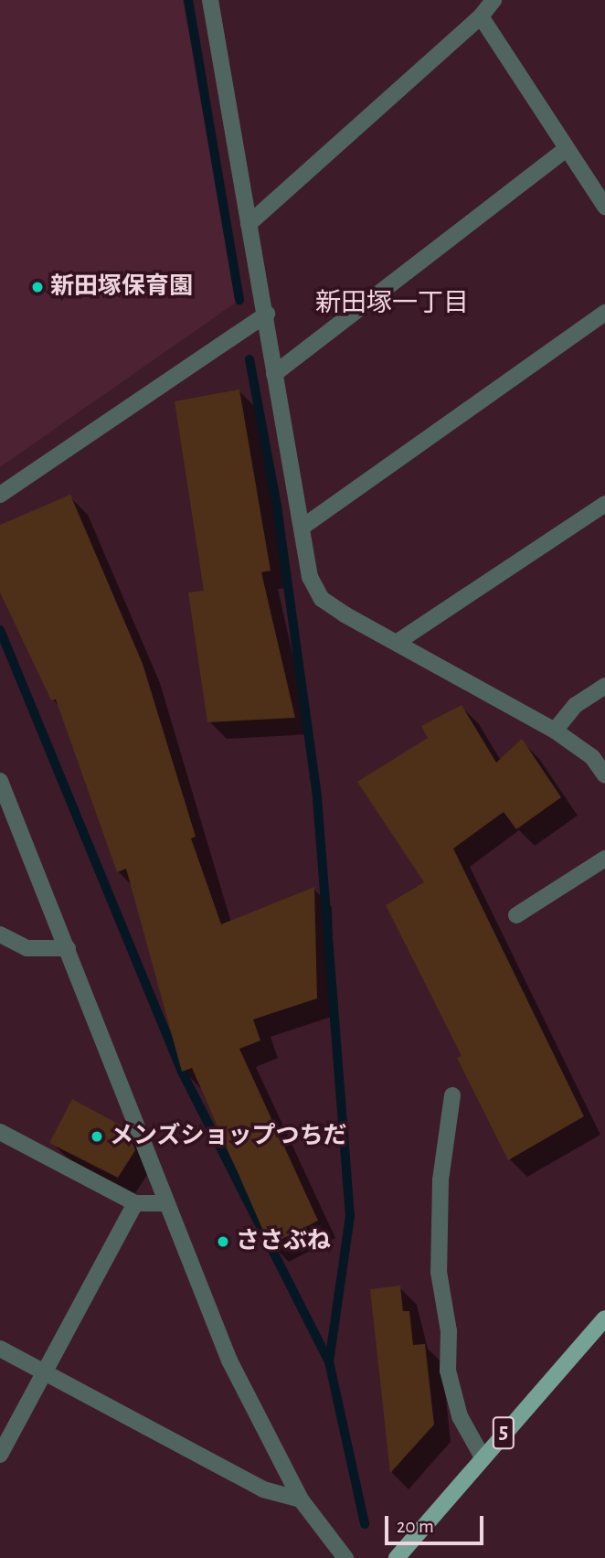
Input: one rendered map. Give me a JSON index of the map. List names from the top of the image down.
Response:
{
  "streets": {
    "main road": ["5"]
  },
  "districts": ["新田塚一丁目"],
  "places": ["新田塚保育園", "メンズショップつちだ", "ささぶね"],
  "scale_bar": "20 m"
}
